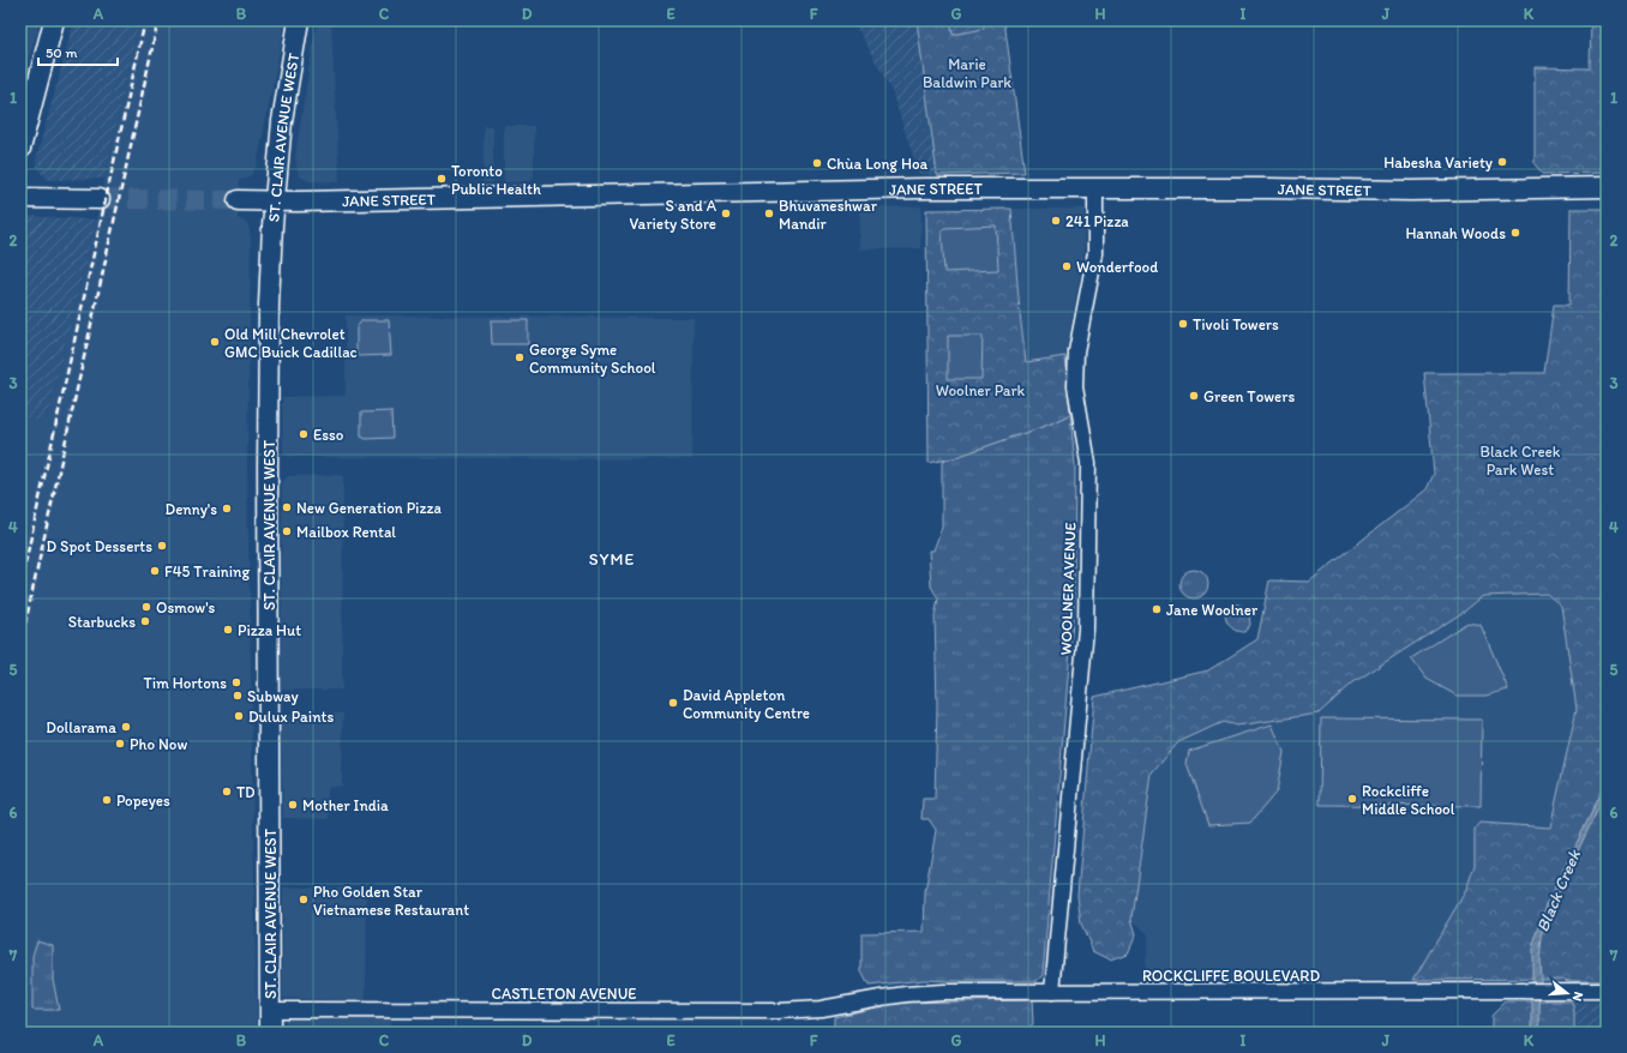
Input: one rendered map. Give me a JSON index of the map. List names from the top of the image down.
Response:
{
  "streets": {
    "main road": ["ST. CLAIR AVENUE WEST", "JANE STREET"],
    "street": ["WOOLNER AVENUE", "ROCKCLIFFE BOULEVARD", "CASTLETON AVENUE"]
  },
  "crossings": [
    ["ST. CLAIR AVENUE WEST", "JANE STREET"],
    ["ST. CLAIR AVENUE WEST", "CASTLETON AVENUE"],
    ["JANE STREET", "WOOLNER AVENUE"],
    ["WOOLNER AVENUE", "ROCKCLIFFE BOULEVARD"],
    ["ROCKCLIFFE BOULEVARD", "CASTLETON AVENUE"]
  ],
  "districts": ["SYME"],
  "water": ["Black Creek"],
  "parks": ["Marie Baldwin Park", "Woolner Park", "Black Creek Park West"],
  "places": [
    "Habesha Variety",
    "Chùa Long Hoa",
    "Toronto Public Health",
    "S and A Variety Store",
    "Bhuvaneshwar Mandir",
    "241 Pizza",
    "Hannah Woods",
    "Wonderfood",
    "Tivoli Towers",
    "Old Mill Chevrolet GMC Buick Cadillac",
    "George Syme Community School",
    "Green Towers",
    "Esso",
    "New Generation Pizza",
    "Denny's",
    "Mailbox Rental",
    "D Spot Desserts",
    "F45 Training",
    "Osmow's",
    "Jane Woolner",
    "Starbucks",
    "Pizza Hut",
    "Tim Hortons",
    "Subway",
    "David Appleton Community Centre",
    "Dulux Paints",
    "Dollarama",
    "Pho Now",
    "TD",
    "Rockcliffe Middle School",
    "Popeyes",
    "Mother India",
    "Pho Golden Star Vietnamese Restaurant"
  ],
  "scale_bar": "50 m",
  "north": "right",
  "grid": {
    "columns": [
      "A",
      "B",
      "C",
      "D",
      "E",
      "F",
      "G",
      "H",
      "I",
      "J",
      "K"
    ],
    "rows": [
      "1",
      "2",
      "3",
      "4",
      "5",
      "6",
      "7"
    ]
  }
}
